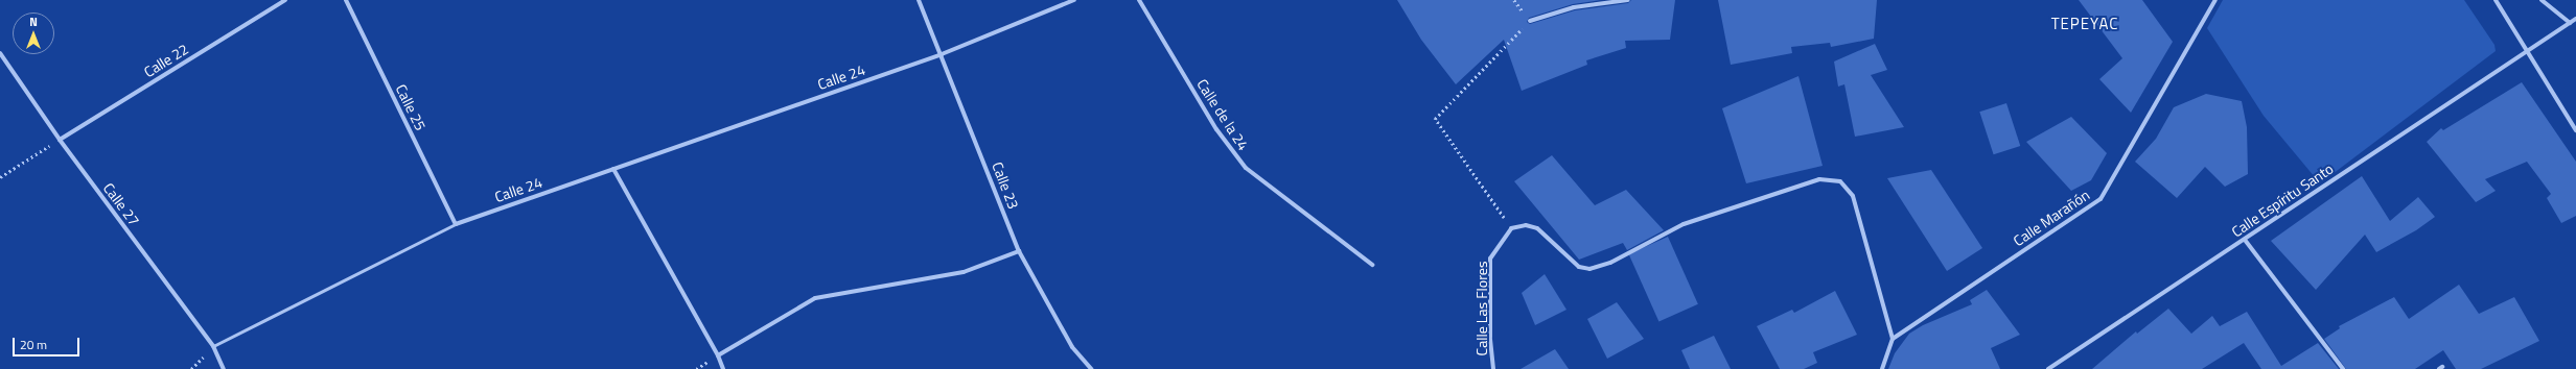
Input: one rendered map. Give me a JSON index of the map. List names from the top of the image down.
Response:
{
  "streets": {
    "street": [
      "Calle 22",
      "Calle 24",
      "Calle 25",
      "Calle de la 24",
      "Calle 23",
      "Calle Espíritu Santo",
      "Calle 27",
      "Calle Marañón",
      "Calle Las Flores"
    ]
  },
  "crossings": [
    ["Calle 22", "Calle 27"],
    ["Calle 24", "Calle 25"],
    ["Calle 24", "Calle 23"]
  ],
  "districts": ["TEPEYAC"],
  "scale_bar": "20 m",
  "north": "top"
}
